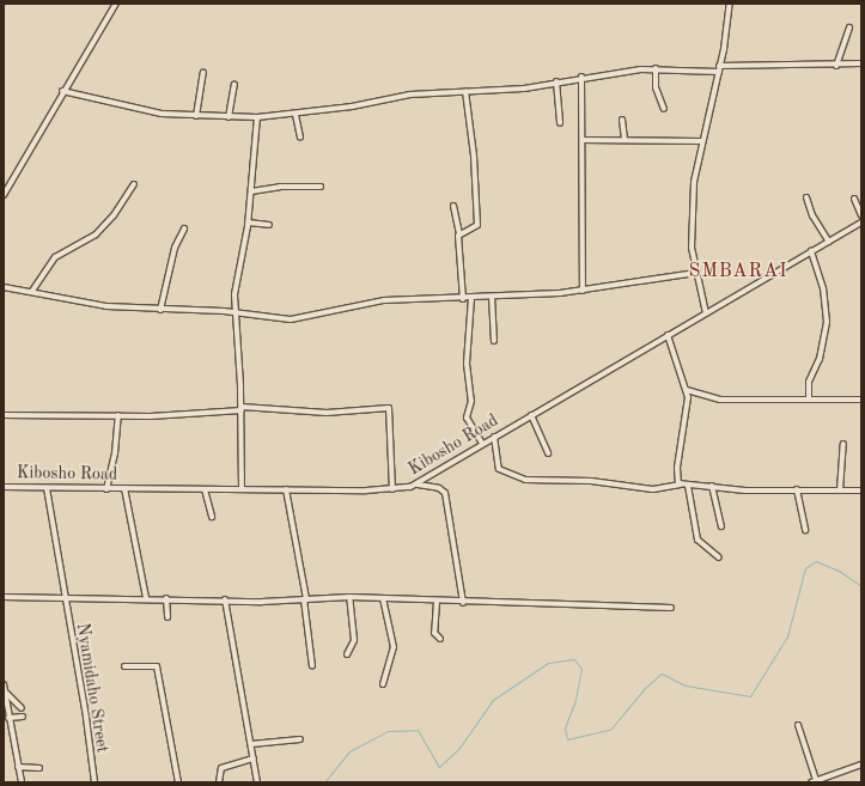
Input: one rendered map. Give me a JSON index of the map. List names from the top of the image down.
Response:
{
  "streets": {
    "street": ["Kibosho Road", "Nyamidaho Street"]
  },
  "crossings": [
    ["Kibosho Road", "Nyamidaho Street"]
  ],
  "districts": ["SMBARAI"]
}
